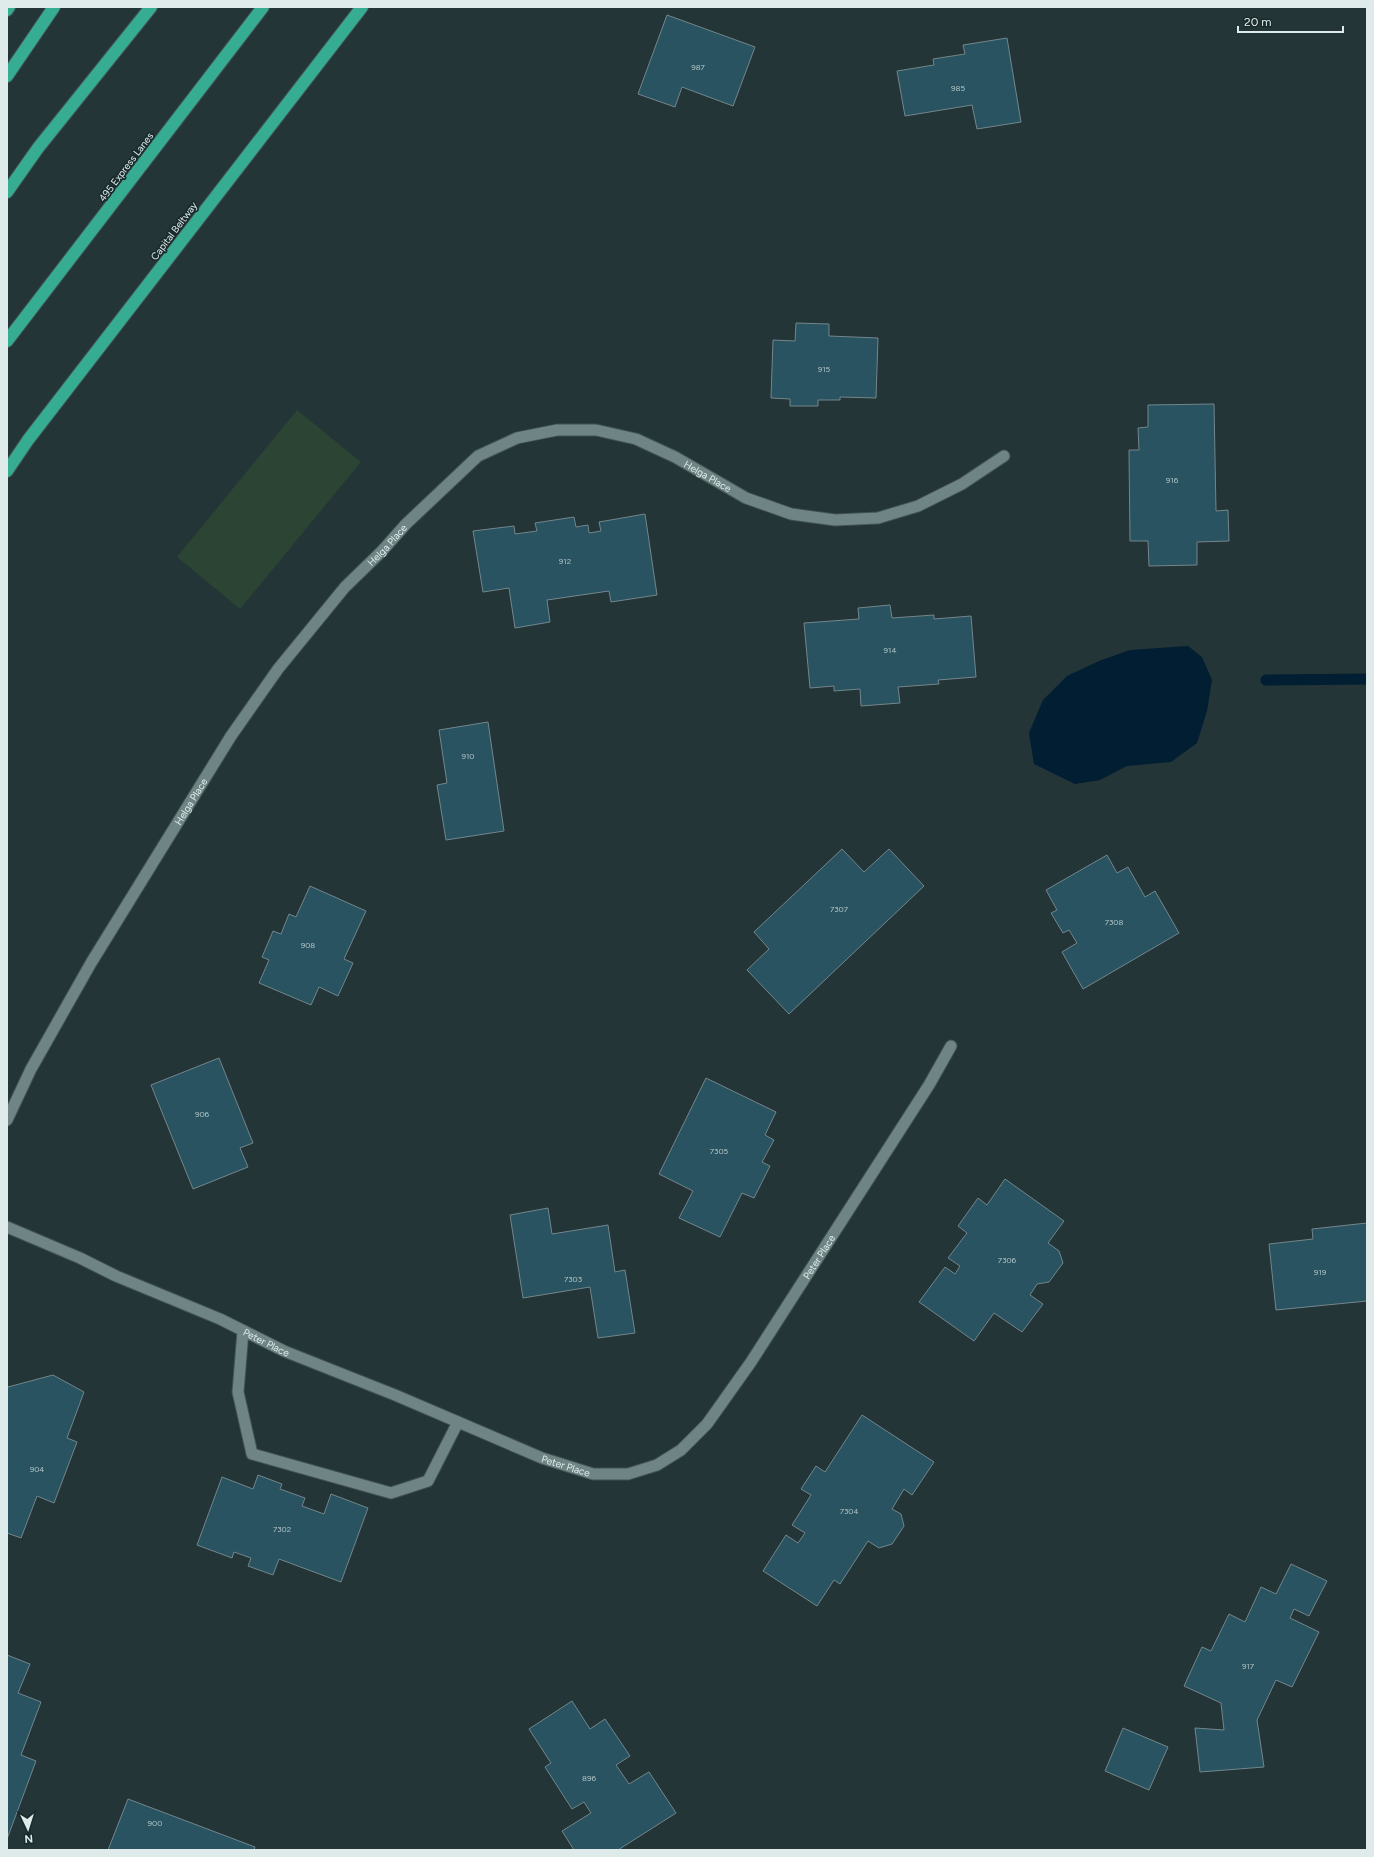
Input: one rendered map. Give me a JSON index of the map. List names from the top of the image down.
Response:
{
  "streets": {
    "highway": ["495 Express Lanes", "Capital Beltway"],
    "street": ["Helga Place", "Peter Place"]
  },
  "house_numbers": [
    "987",
    "985",
    "915",
    "916",
    "912",
    "914",
    "910",
    "7307",
    "7308",
    "908",
    "906",
    "7305",
    "7306",
    "919",
    "7303",
    "904",
    "7304",
    "7302",
    "917",
    "896",
    "900"
  ],
  "scale_bar": "20 m",
  "north": "bottom"
}
